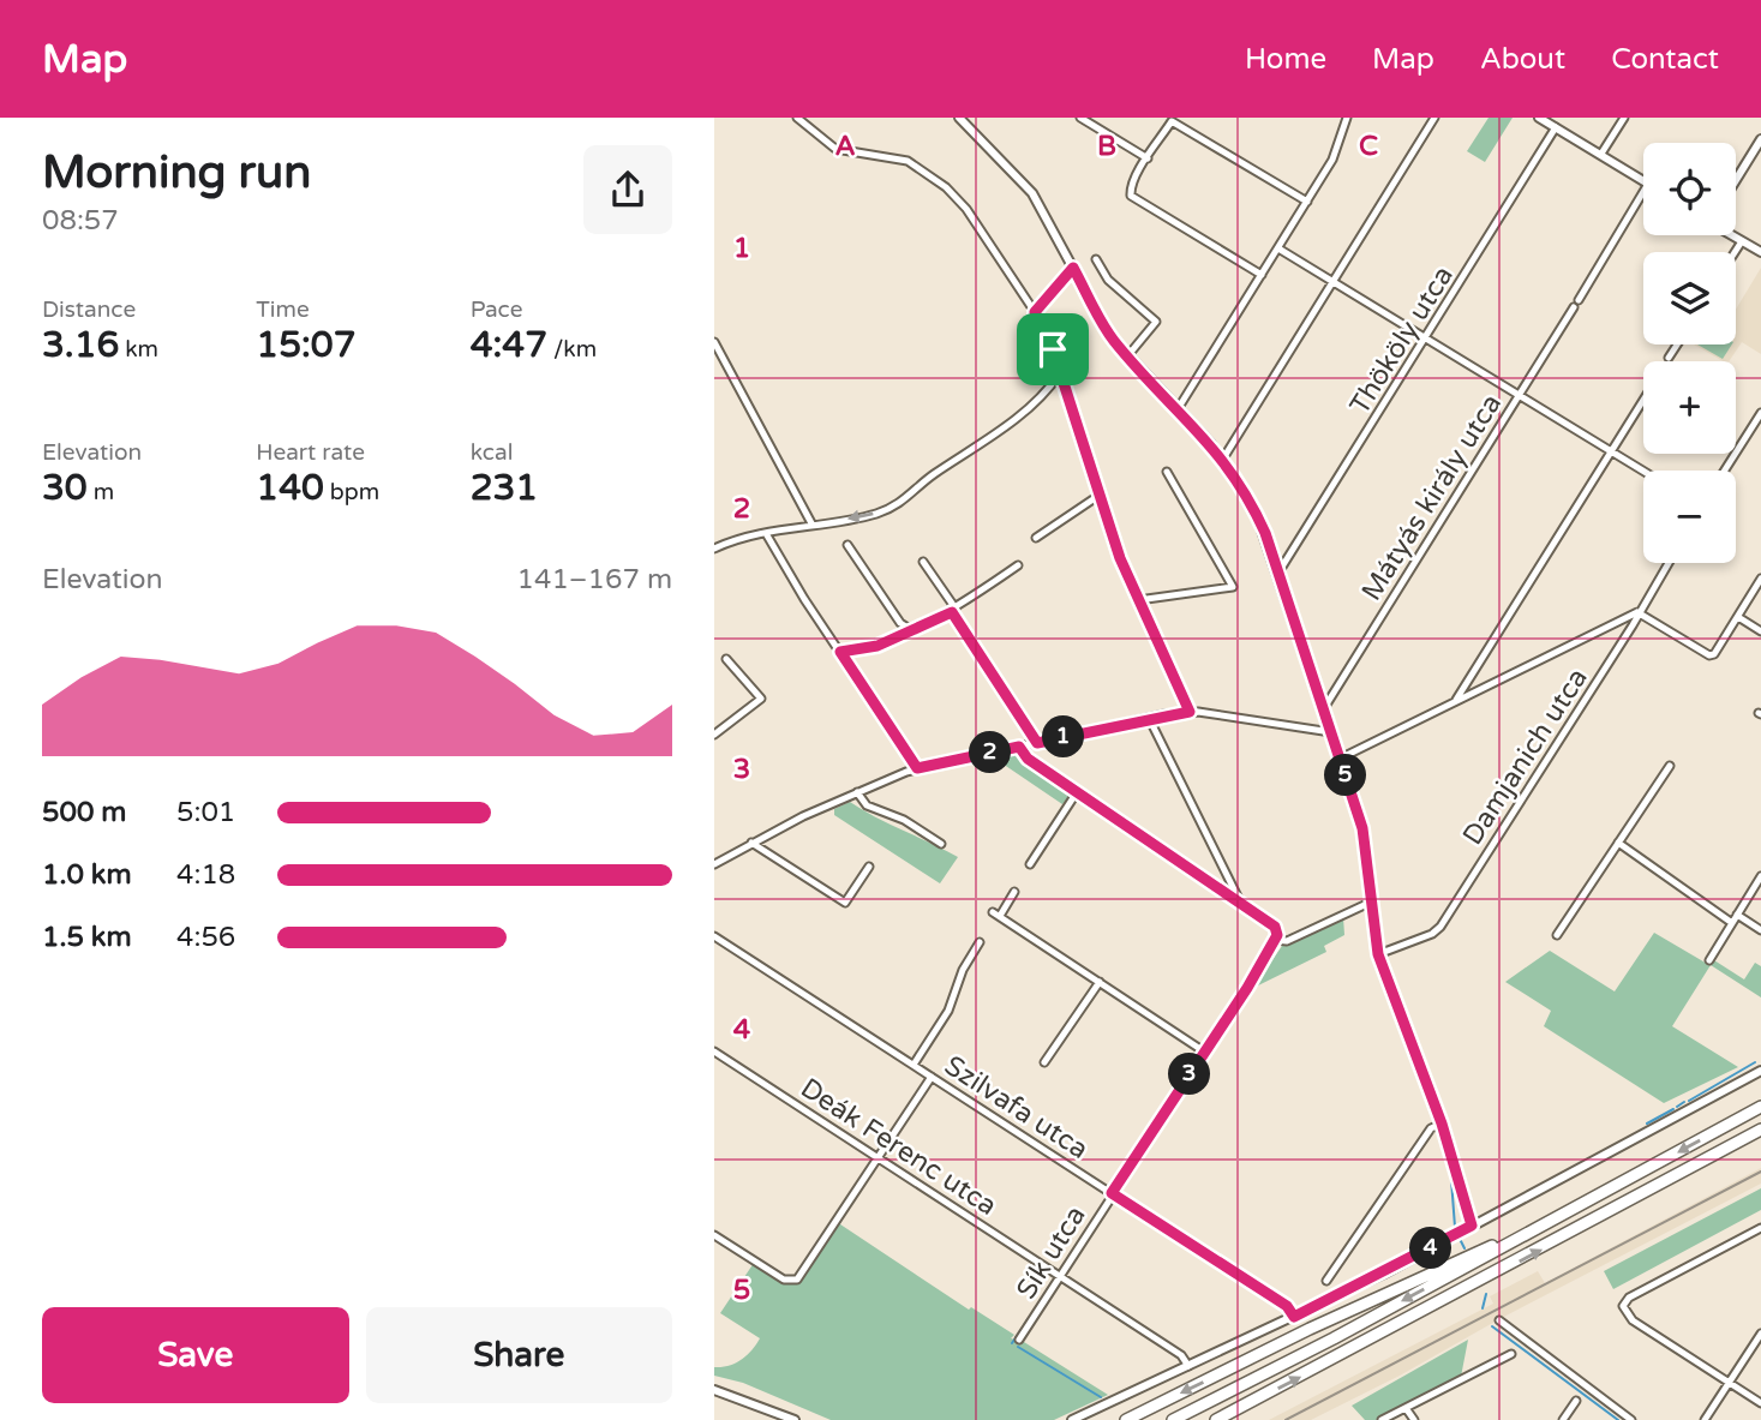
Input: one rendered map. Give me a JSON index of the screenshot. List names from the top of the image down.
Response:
{
  "streets": {
    "street": [
      "Thököly utca",
      "Mátyás király utca",
      "Damjanich utca",
      "Szilvafa utca",
      "Deák Ferenc utca",
      "Sík utca"
    ]
  },
  "crossings": [
    ["Szilvafa utca", "Sík utca"],
    ["Deák Ferenc utca", "Sík utca"]
  ],
  "page": {
    "header": "Map",
    "nav": [
      "Home",
      "Map",
      "About",
      "Contact"
    ],
    "heading": ["Morning run", "08:57"],
    "map_buttons": ["+", "−"],
    "stats": [
      ["Distance", "3.16 km"],
      ["Time", "15:07"],
      ["Pace", "4:47 /km"],
      ["Elevation", "30 m"],
      ["Heart rate", "140 bpm"],
      ["kcal", "231"]
    ],
    "chart": ["Elevation", "141–167 m"],
    "pins": [
      "1",
      "2",
      "5",
      "3",
      "4"
    ],
    "list": [
      {
        "name": "500 m",
        "note": "5:01"
      },
      {
        "name": "1.0 km",
        "note": "4:18"
      },
      {
        "name": "1.5 km",
        "note": "4:56"
      }
    ],
    "buttons": ["Save", "Share"]
  },
  "grid": {
    "columns": ["A", "B", "C"],
    "rows": [
      "1",
      "2",
      "3",
      "4",
      "5"
    ]
  }
}
